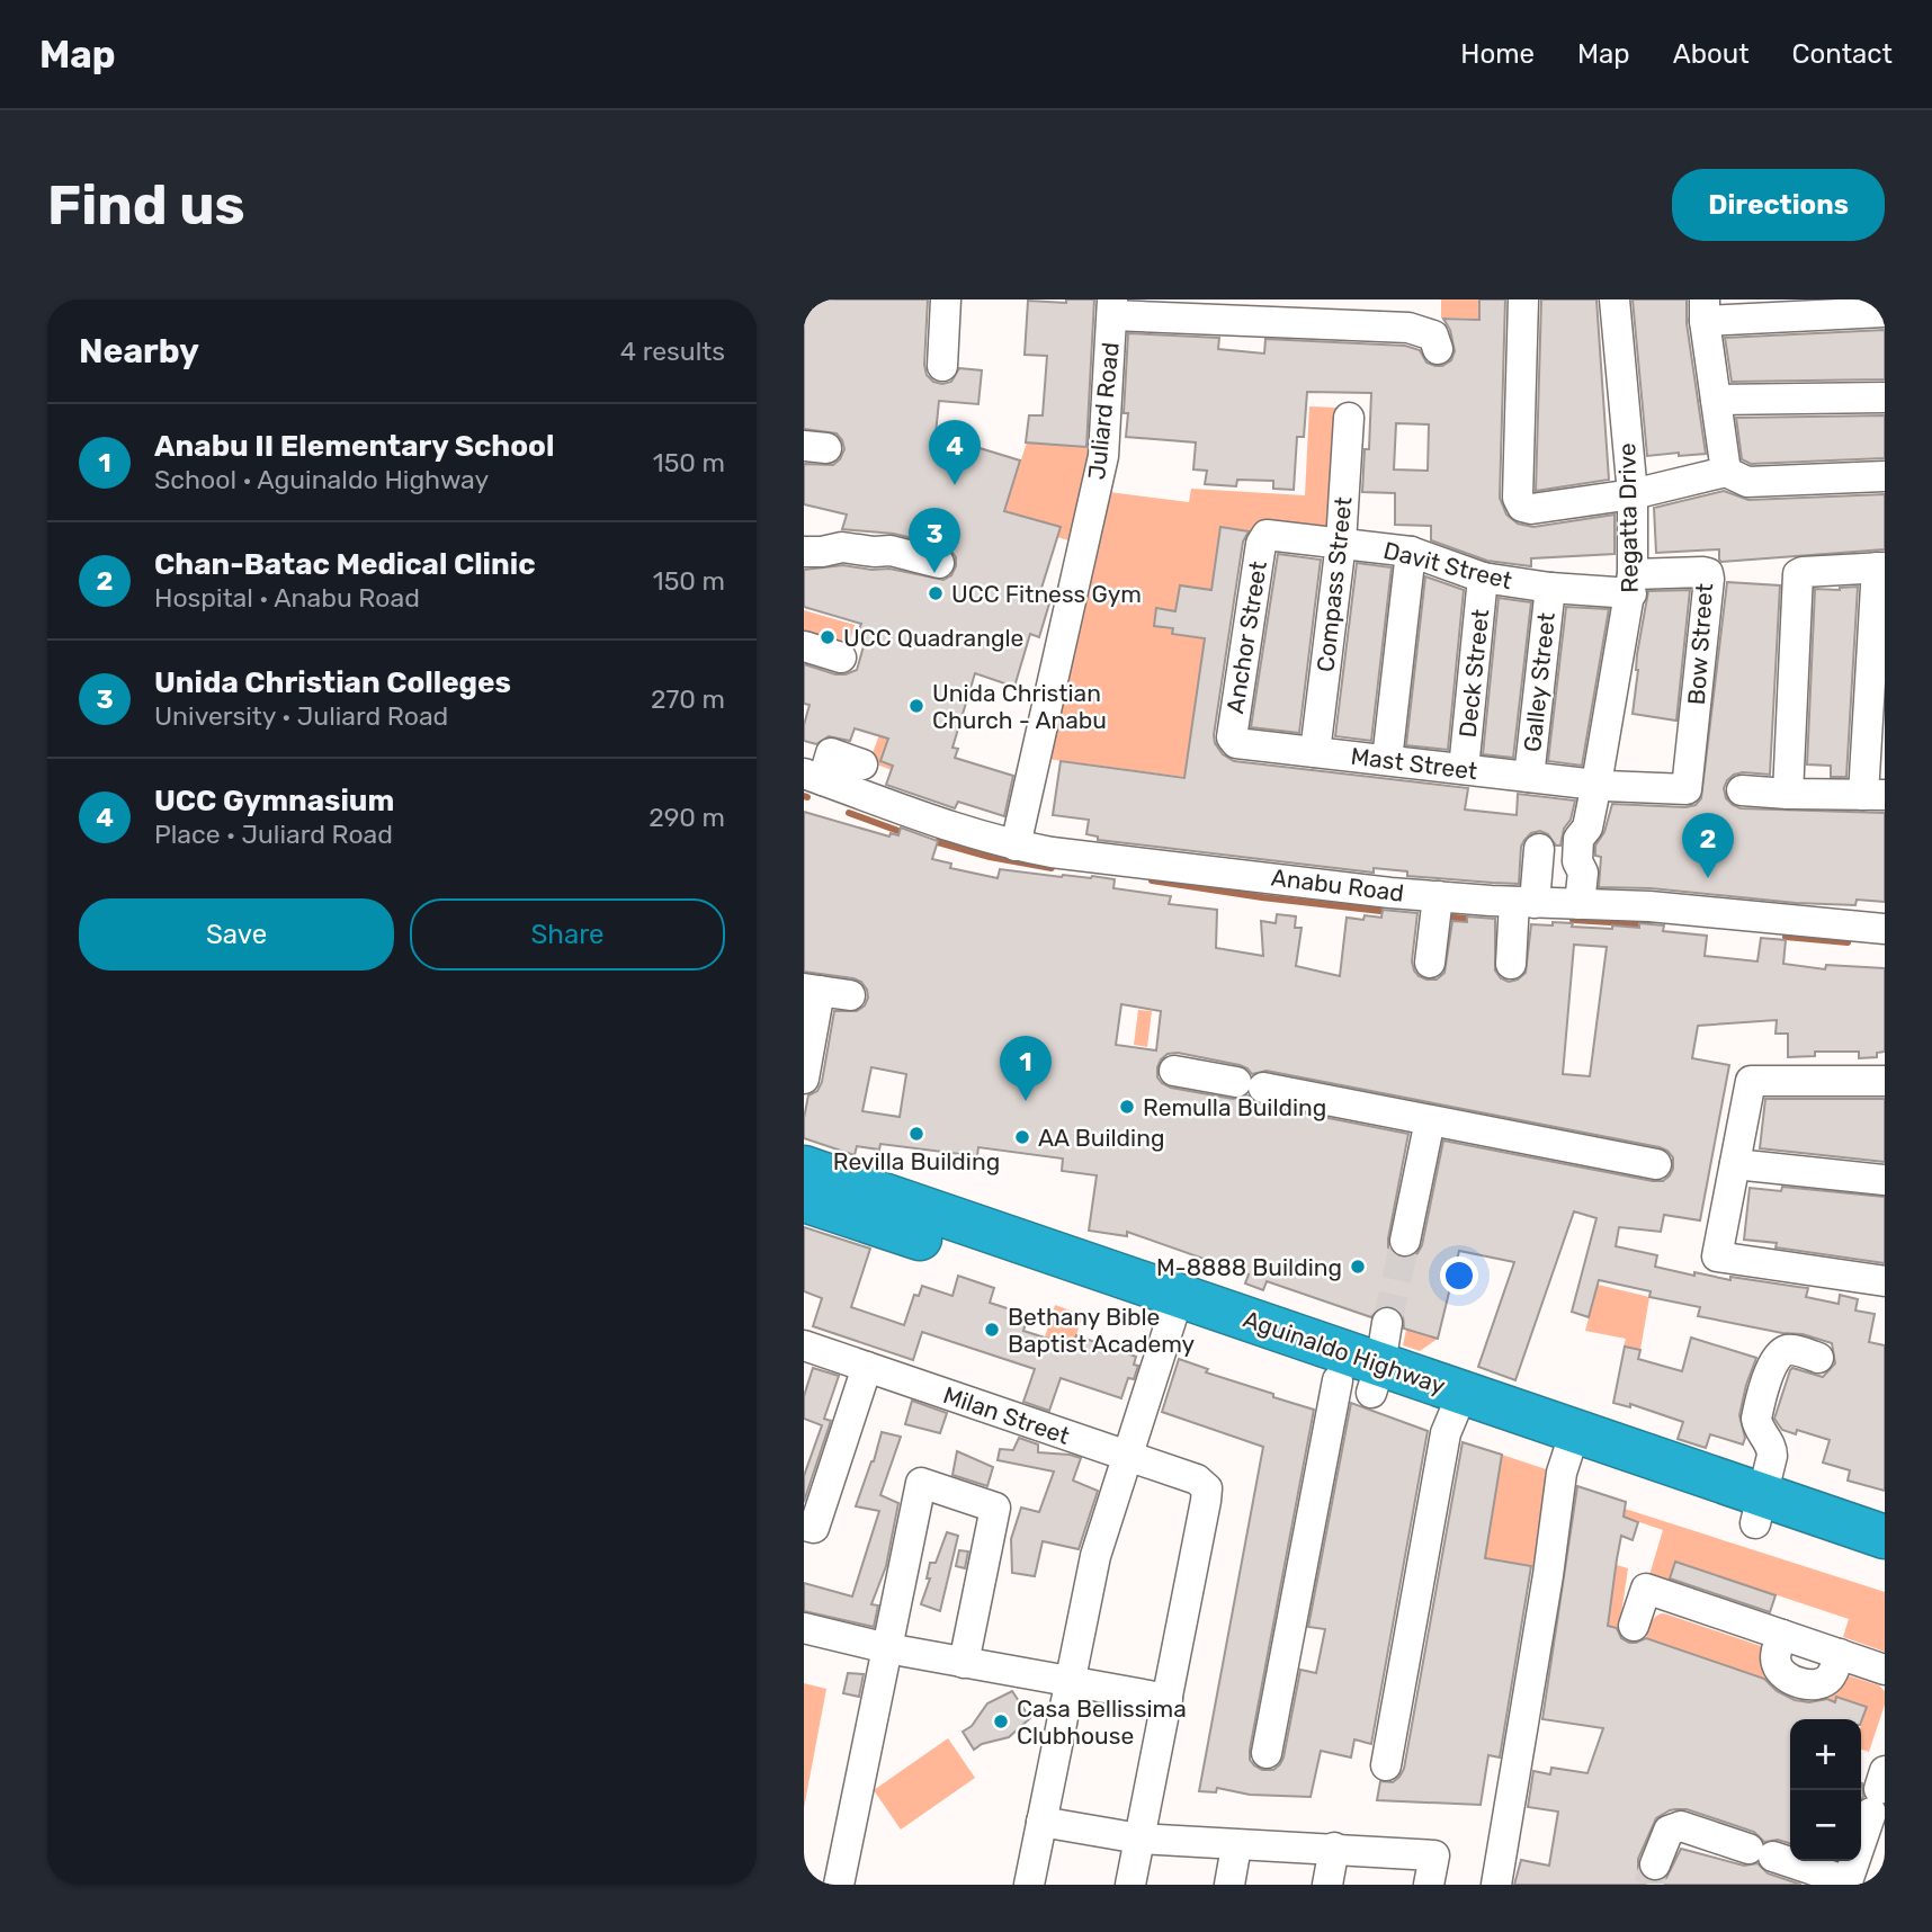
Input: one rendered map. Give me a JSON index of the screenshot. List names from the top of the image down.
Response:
{
  "streets": {
    "highway": ["Aguinaldo Highway"],
    "street": [
      "Juliard Road",
      "Regatta Drive",
      "Davit Street",
      "Compass Street",
      "Anchor Street",
      "Bow Street",
      "Deck Street",
      "Galley Street",
      "Mast Street",
      "Anabu Road",
      "Milan Street"
    ]
  },
  "crossings": [
    ["Juliard Road", "Anabu Road"],
    ["Regatta Drive", "Davit Street"],
    ["Regatta Drive", "Bow Street"],
    ["Regatta Drive", "Mast Street"],
    ["Regatta Drive", "Anabu Road"],
    ["Davit Street", "Compass Street"],
    ["Davit Street", "Anchor Street"],
    ["Davit Street", "Bow Street"],
    ["Davit Street", "Deck Street"],
    ["Davit Street", "Galley Street"],
    ["Compass Street", "Mast Street"],
    ["Anchor Street", "Mast Street"],
    ["Bow Street", "Mast Street"],
    ["Deck Street", "Mast Street"],
    ["Galley Street", "Mast Street"]
  ],
  "places": [
    "UCC Fitness Gym",
    "UCC Quadrangle",
    "Unida Christian Church - Anabu",
    "Remulla Building",
    "Revilla Building",
    "AA Building",
    "M-8888 Building",
    "Bethany Bible Baptist Academy",
    "Casa Bellissima Clubhouse"
  ],
  "page": {
    "header": "Map",
    "nav": [
      "Home",
      "Map",
      "About",
      "Contact"
    ],
    "buttons": [
      "Directions",
      ["Save", "Share"]
    ],
    "title": "Find us",
    "heading": ["Nearby", "4 results"],
    "list": [
      {
        "mark": "1",
        "name": "Anabu II Elementary School",
        "note": "School · Aguinaldo Highway",
        "value": "150 m"
      },
      {
        "mark": "2",
        "name": "Chan-Batac Medical Clinic",
        "note": "Hospital · Anabu Road",
        "value": "150 m"
      },
      {
        "mark": "3",
        "name": "Unida Christian Colleges",
        "note": "University · Juliard Road",
        "value": "270 m"
      },
      {
        "mark": "4",
        "name": "UCC Gymnasium",
        "note": "Place · Juliard Road",
        "value": "290 m"
      }
    ],
    "pins": [
      "4",
      "3",
      "2",
      "1"
    ],
    "map_buttons": ["+", "−"]
  }
}
